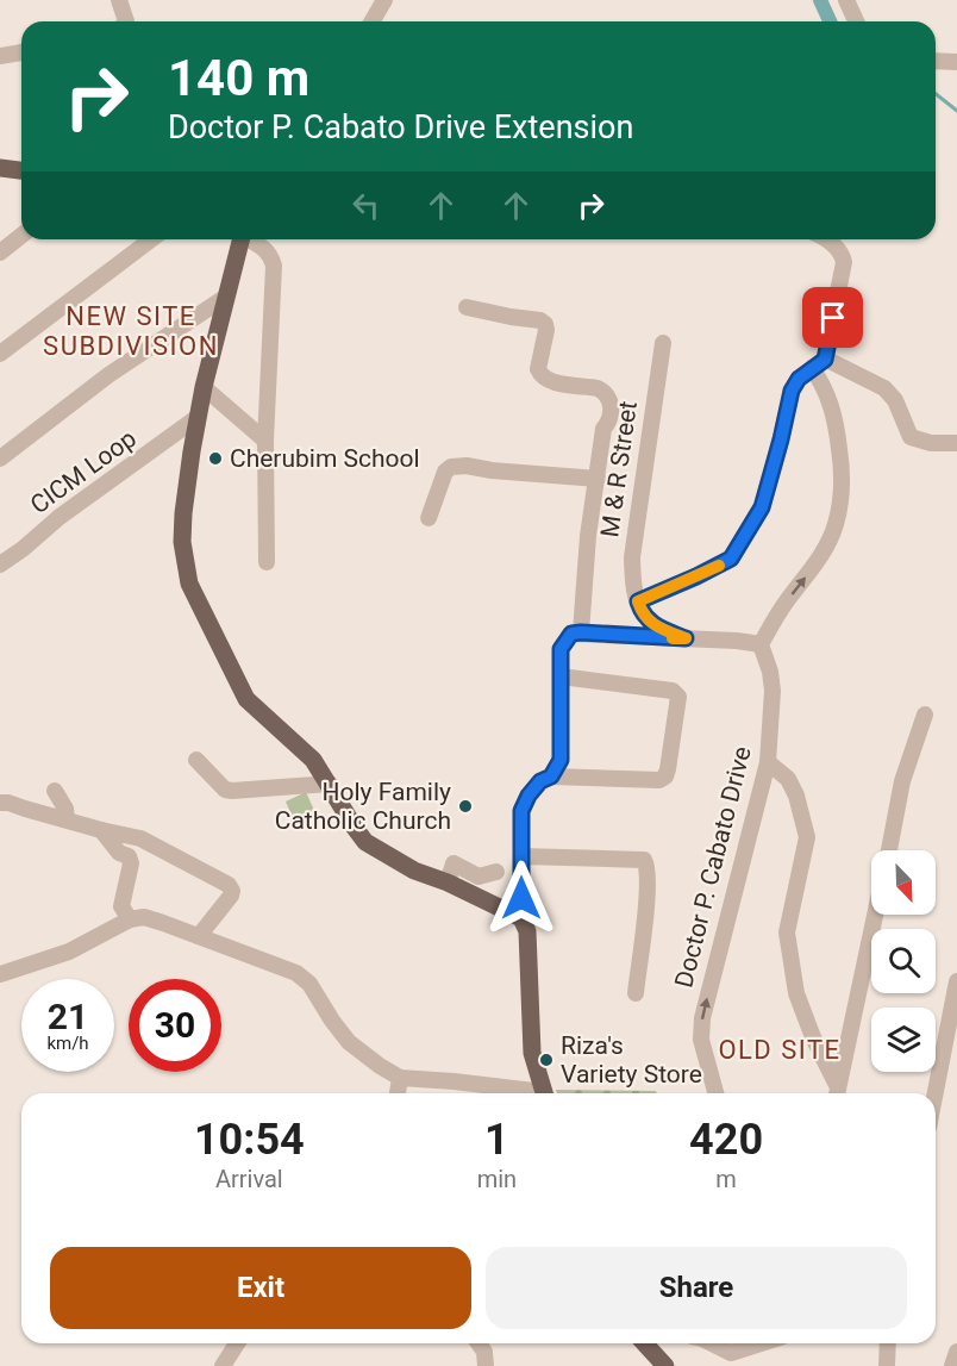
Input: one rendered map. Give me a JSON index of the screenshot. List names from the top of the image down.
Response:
{
  "streets": {
    "street": ["M & R Street", "CICM Loop", "Doctor P. Cabato Drive"]
  },
  "districts": ["NEW SITE SUBDIVISION", "OLD SITE"],
  "places": ["Cherubim School", "Holy Family Catholic Church", "Riza's Variety Store"],
  "north": "bottom right",
  "page": {
    "turn": ["140 m", "Doctor P. Cabato Drive Extension"],
    "speed": "21 km/h",
    "limit": "30",
    "eta": [
      "10:54",
      "Arrival",
      "1",
      "min",
      "420",
      "m"
    ],
    "buttons": ["Exit", "Share"]
  }
}
